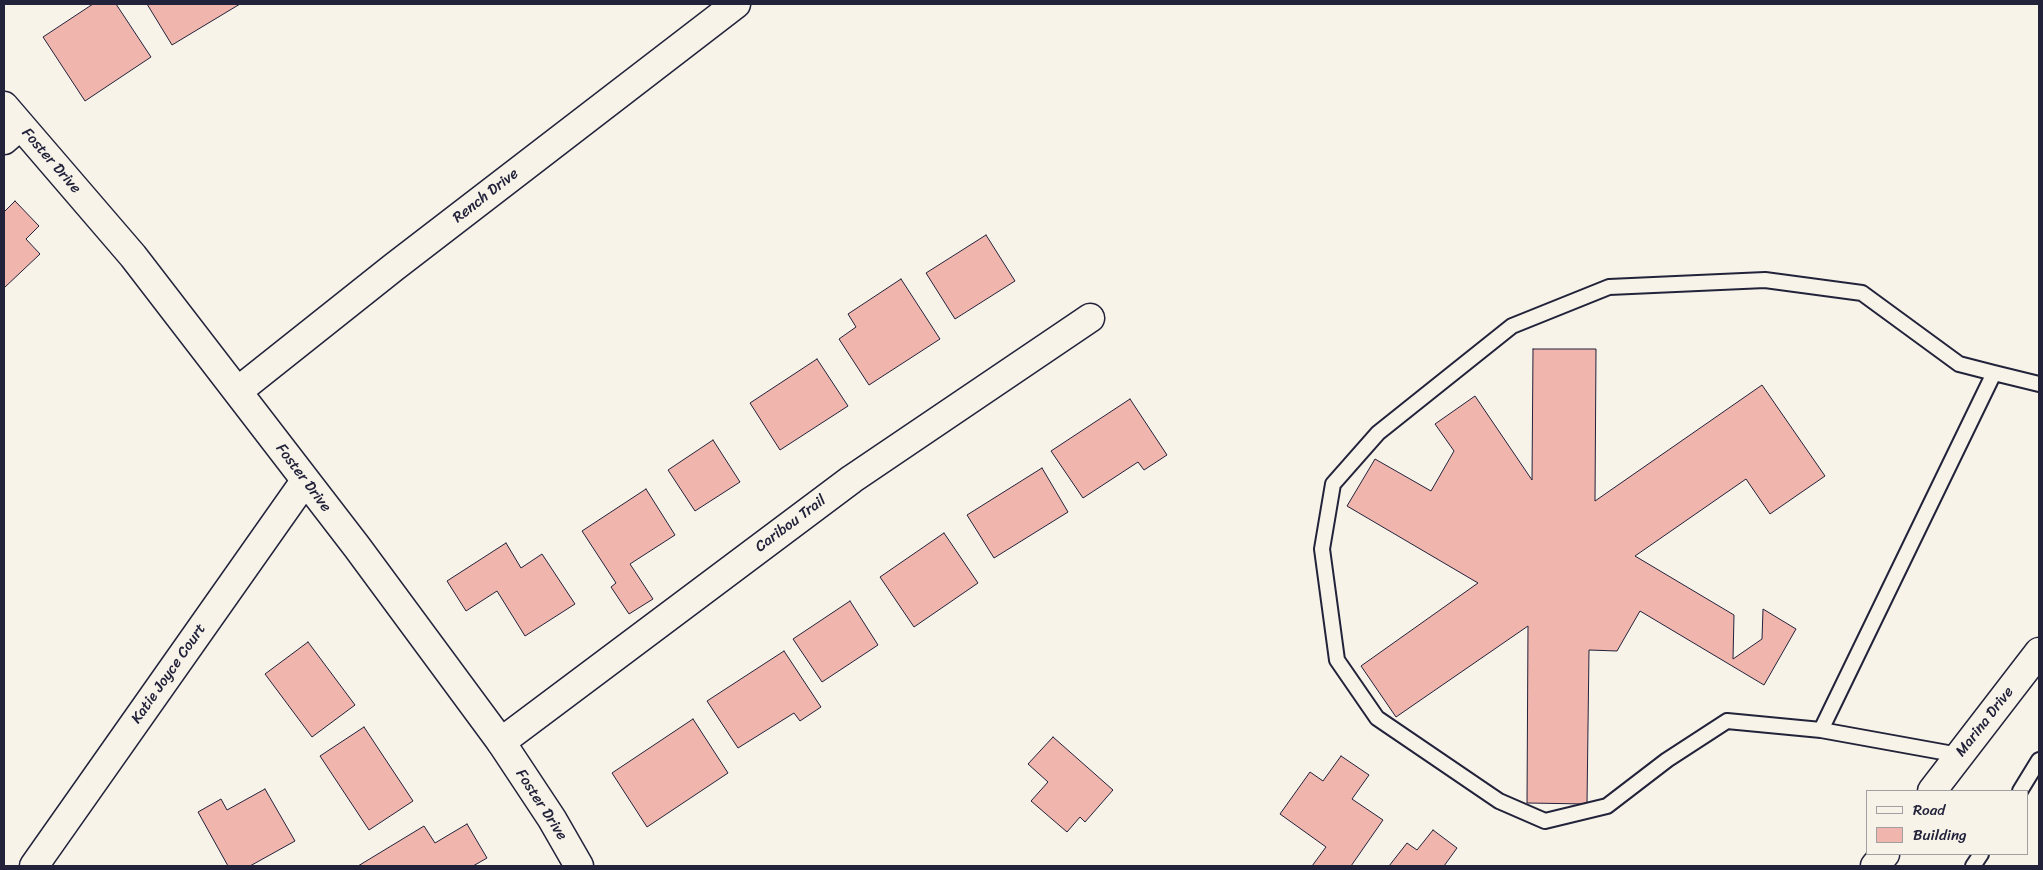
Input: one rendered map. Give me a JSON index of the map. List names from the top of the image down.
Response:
{
  "streets": {
    "street": [
      "Foster Drive",
      "Rench Drive",
      "Caribou Trail",
      "Katie Joyce Court",
      "Marina Drive"
    ]
  },
  "crossings": [
    ["Foster Drive", "Rench Drive"],
    ["Foster Drive", "Caribou Trail"],
    ["Foster Drive", "Katie Joyce Court"]
  ],
  "legend": ["Road", "Building"]
}
